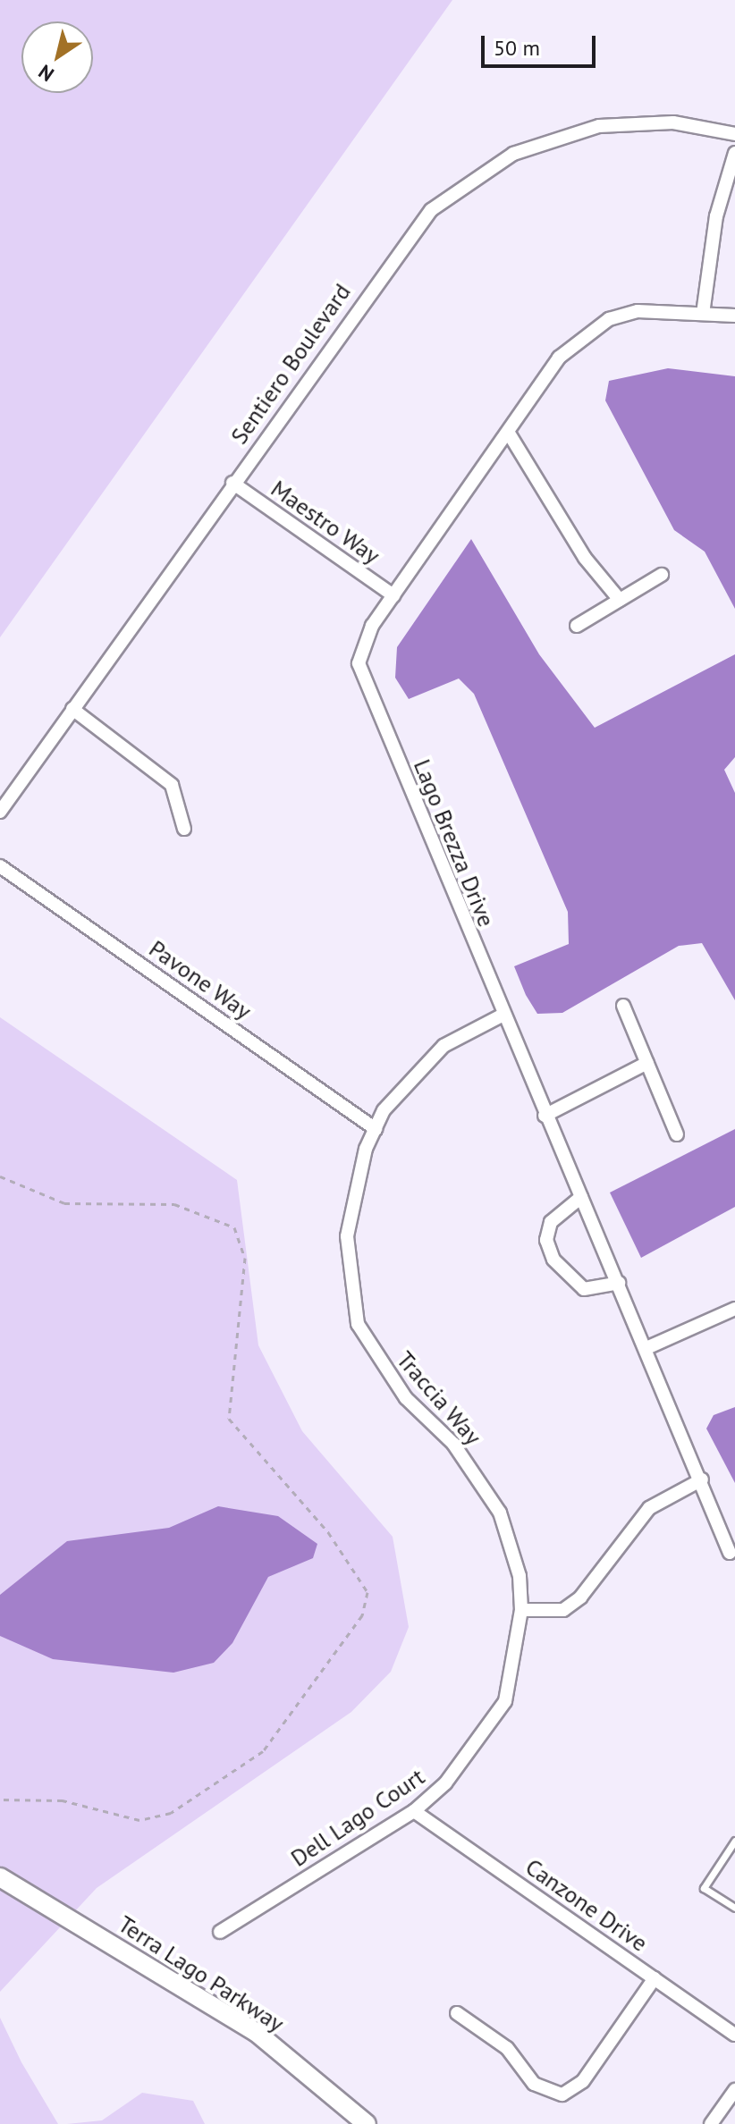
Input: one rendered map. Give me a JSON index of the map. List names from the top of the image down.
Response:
{
  "streets": {
    "street": [
      "Sentiero Boulevard",
      "Maestro Way",
      "Lago Brezza Drive",
      "Pavone Way",
      "Traccia Way",
      "Dell Lago Court",
      "Canzone Drive",
      "Terra Lago Parkway"
    ]
  },
  "crossings": [
    ["Sentiero Boulevard", "Maestro Way"],
    ["Maestro Way", "Lago Brezza Drive"],
    ["Lago Brezza Drive", "Traccia Way"],
    ["Pavone Way", "Traccia Way"],
    ["Traccia Way", "Dell Lago Court"],
    ["Dell Lago Court", "Canzone Drive"]
  ],
  "scale_bar": "50 m",
  "north": "bottom left"
}
